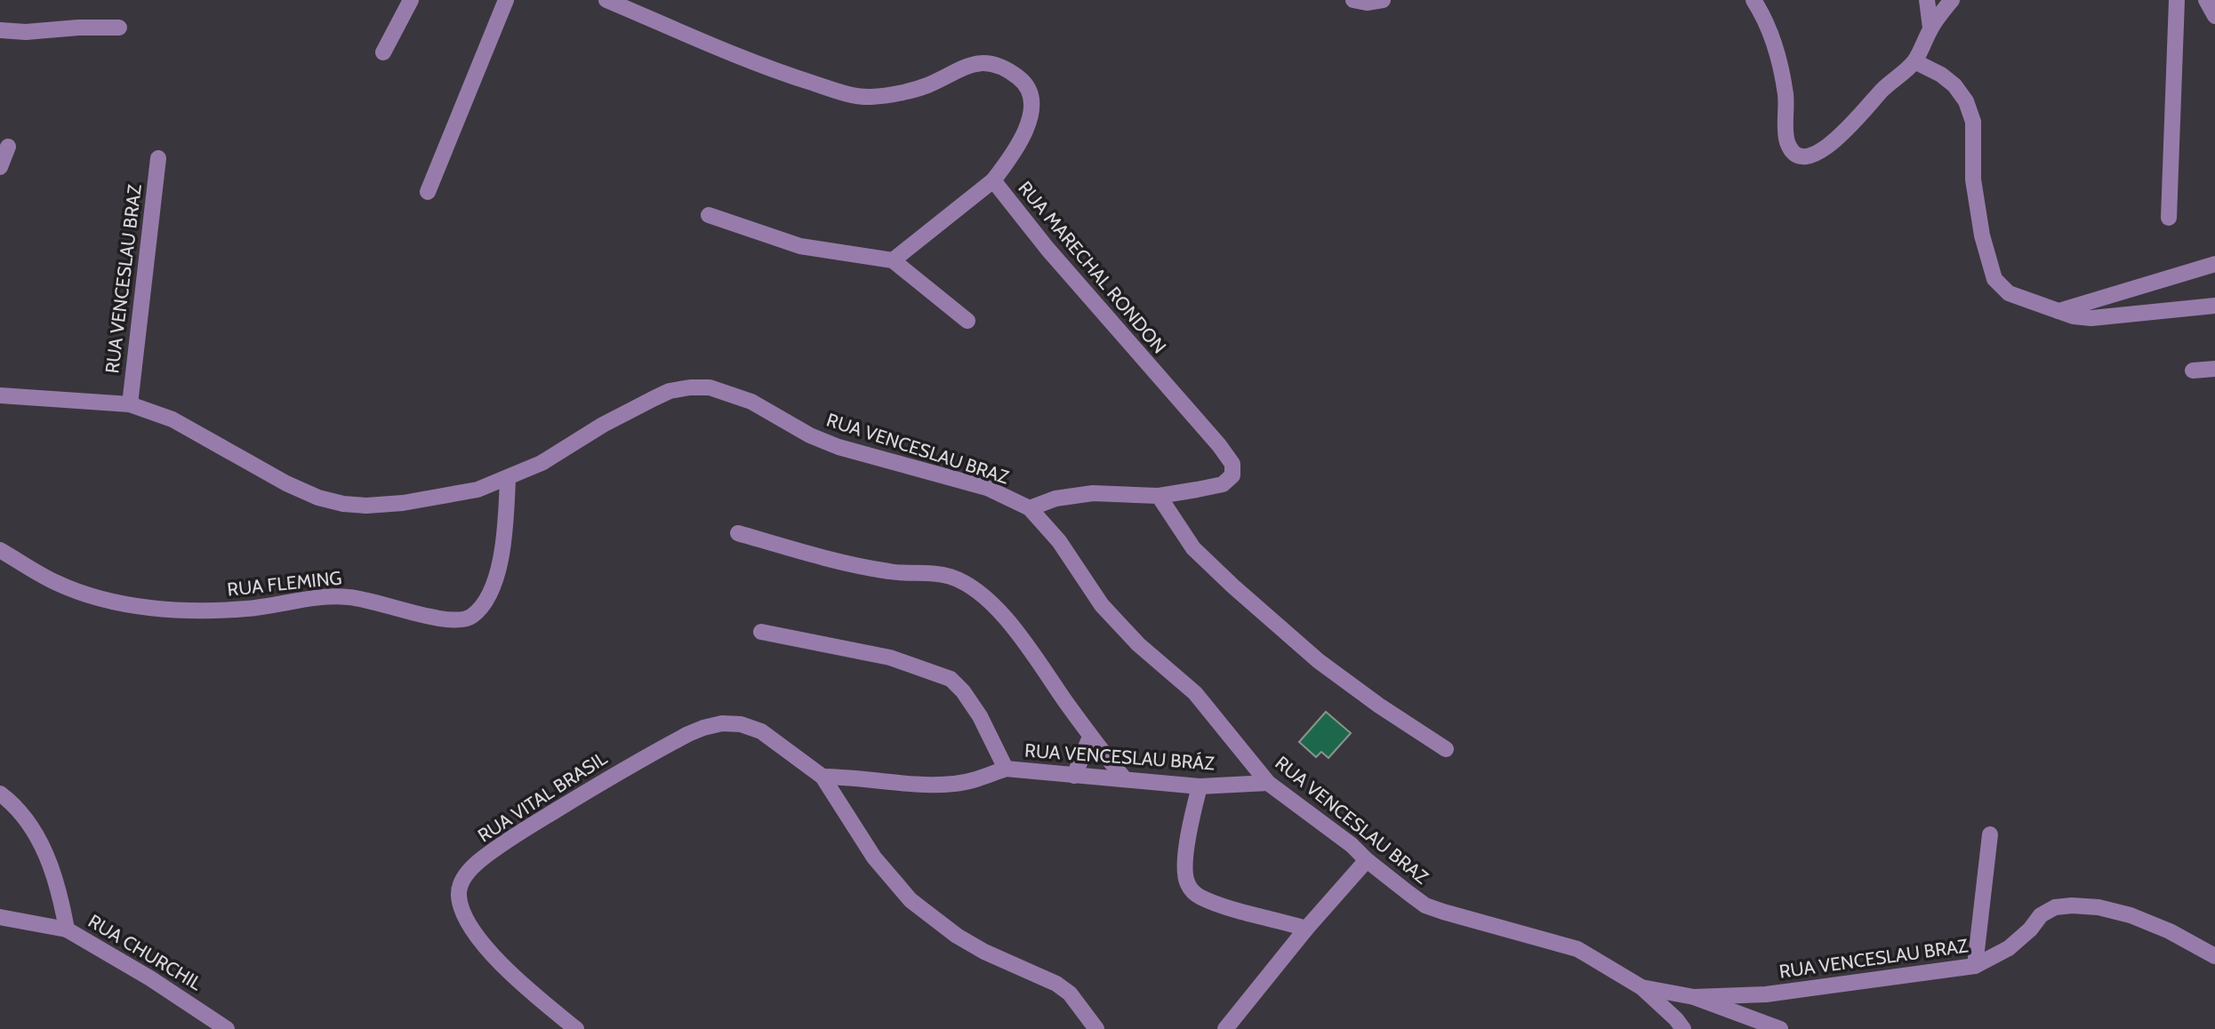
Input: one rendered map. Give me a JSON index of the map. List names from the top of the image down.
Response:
{
  "streets": {
    "street": [
      "RUA MARECHAL RONDON",
      "RUA VENCESLAU BRAZ",
      "RUA FLEMING",
      "RUA VENCESLAU BRÁZ",
      "RUA VITAL BRASIL",
      "RUA CHURCHIL"
    ]
  },
  "crossings": [
    ["RUA MARECHAL RONDON", "RUA VENCESLAU BRAZ"],
    ["RUA VENCESLAU BRAZ", "RUA FLEMING"],
    ["RUA VENCESLAU BRAZ", "RUA VENCESLAU BRÁZ"]
  ]
}
